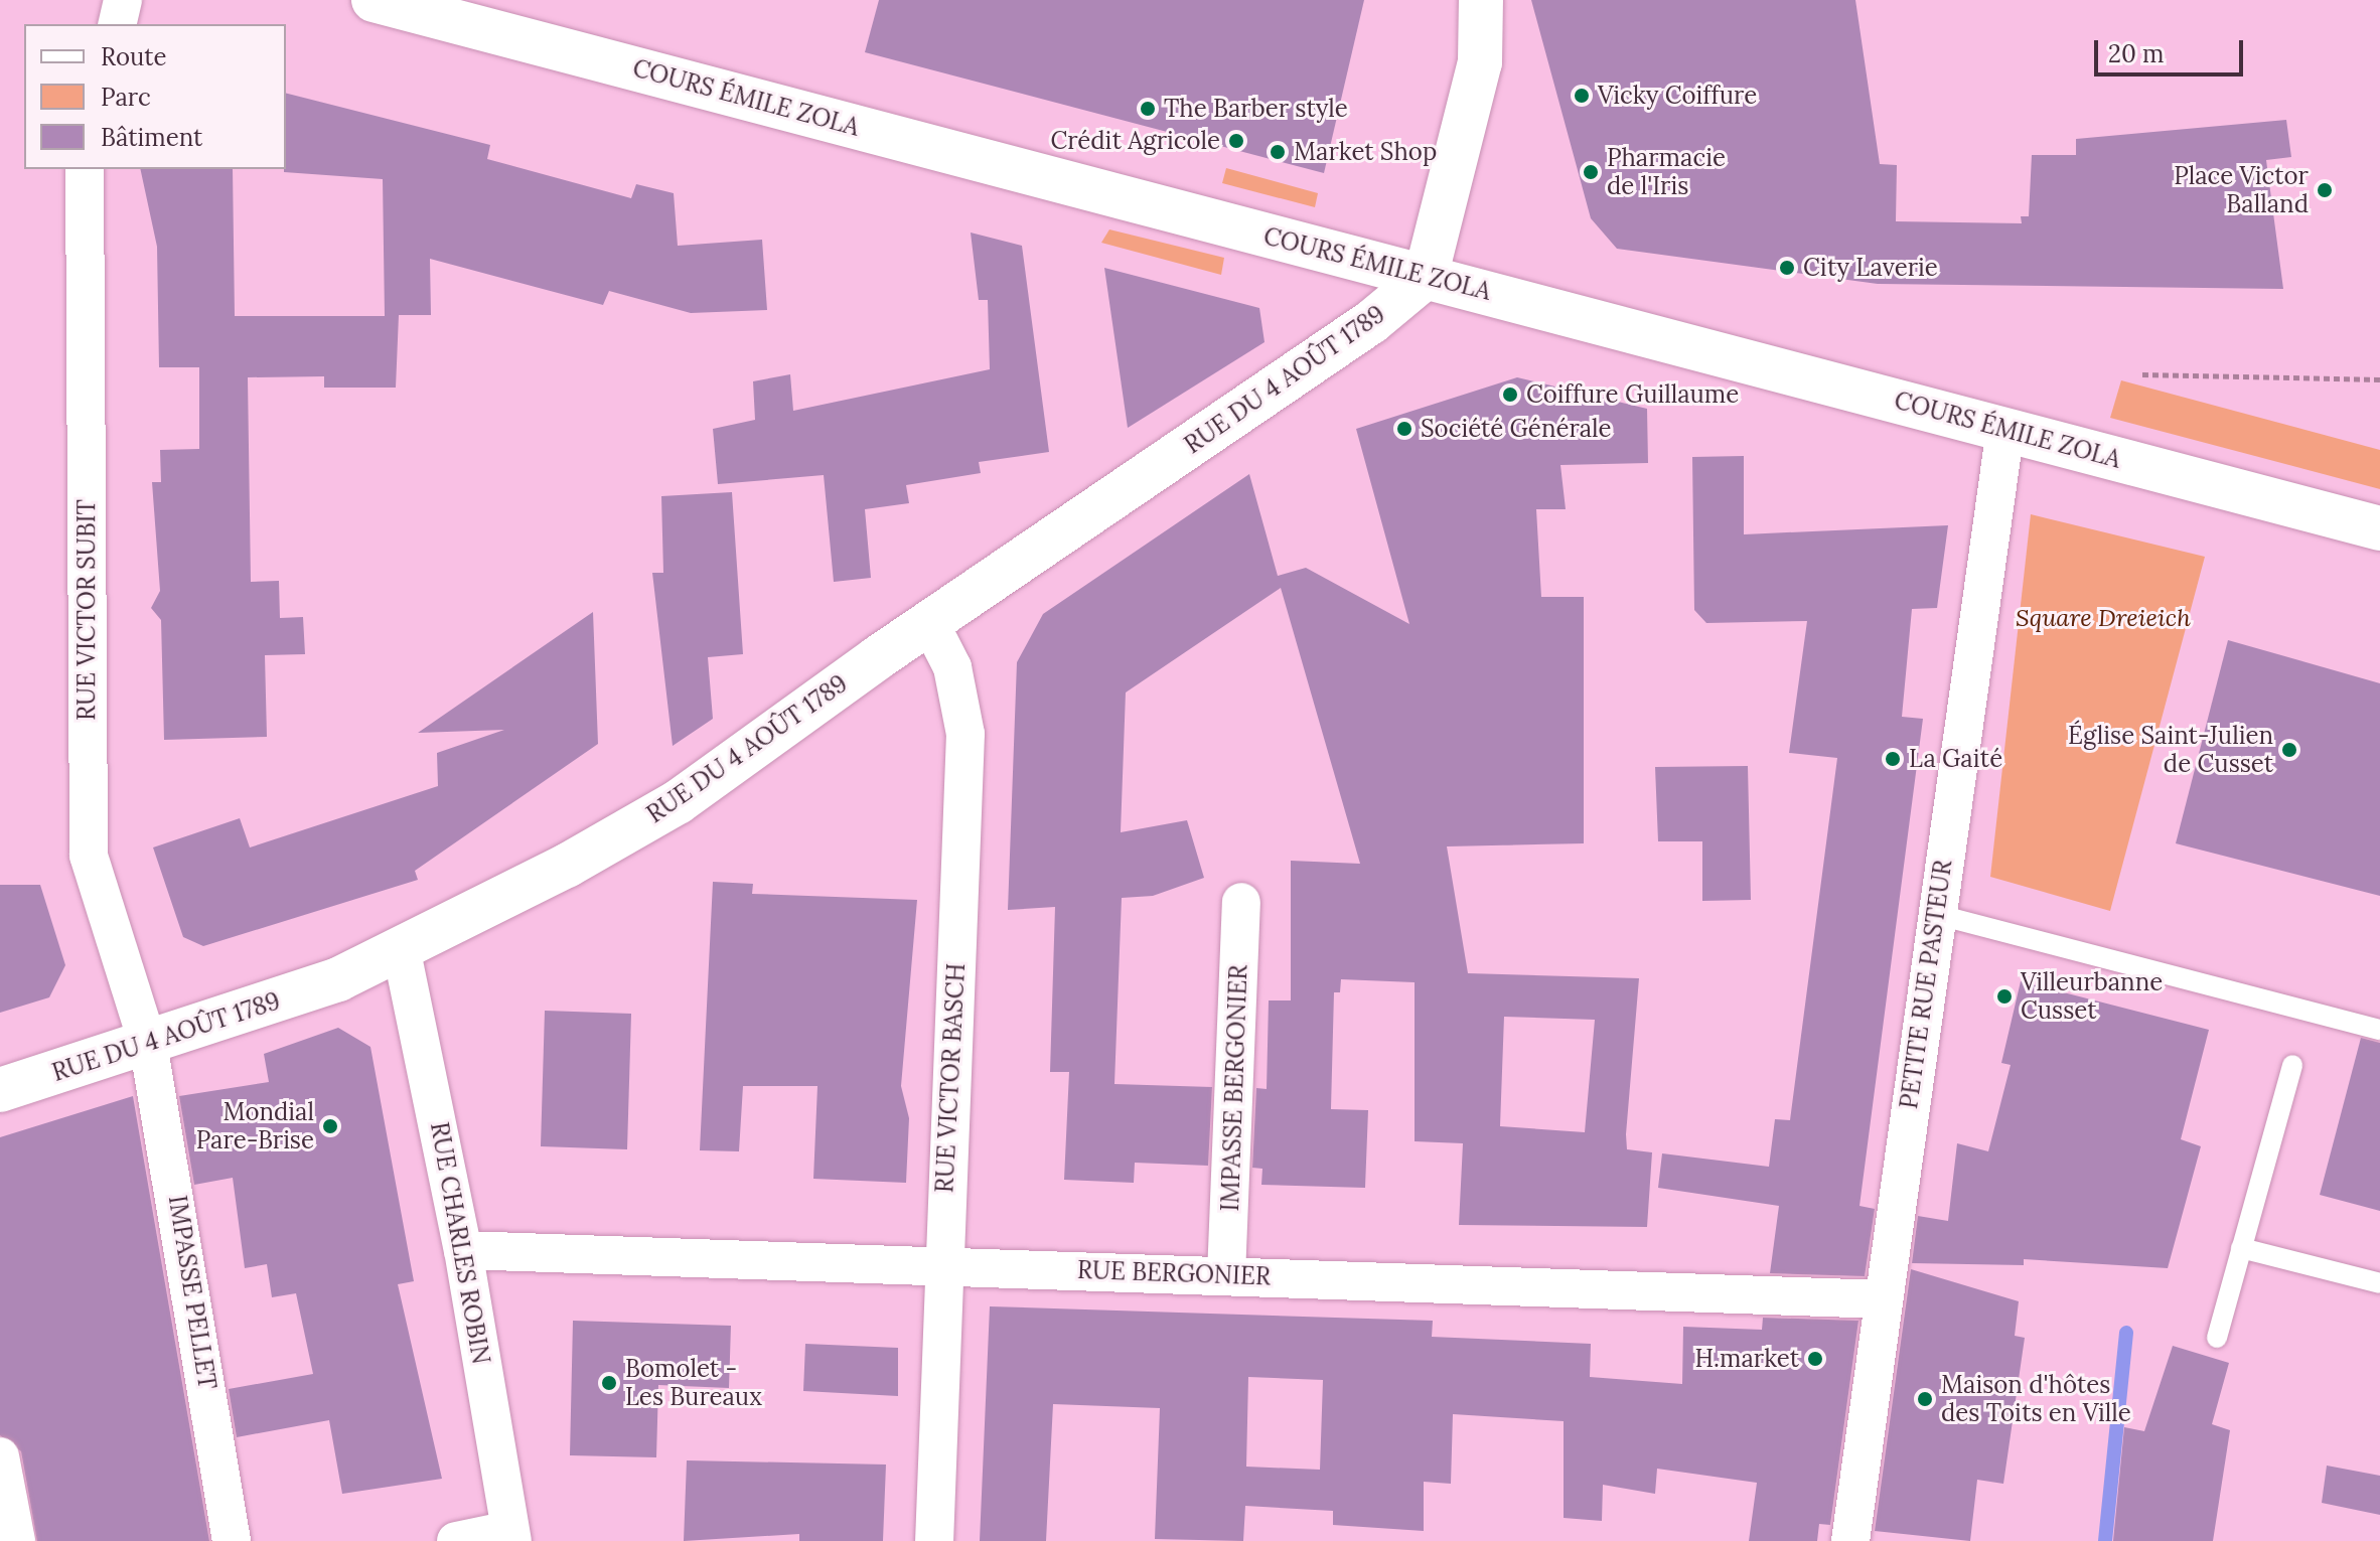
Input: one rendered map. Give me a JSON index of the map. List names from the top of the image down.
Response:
{
  "streets": {
    "main road": ["COURS ÉMILE ZOLA", "RUE DU 4 AOÛT 1789"],
    "street": [
      "RUE VICTOR SUBIT",
      "PETITE RUE PASTEUR",
      "RUE VICTOR BASCH",
      "IMPASSE BERGONIER",
      "RUE CHARLES ROBIN",
      "RUE BERGONIER",
      "IMPASSE PELLET"
    ]
  },
  "crossings": [
    ["COURS ÉMILE ZOLA", "RUE DU 4 AOÛT 1789"],
    ["COURS ÉMILE ZOLA", "PETITE RUE PASTEUR"],
    ["RUE DU 4 AOÛT 1789", "RUE VICTOR SUBIT"],
    ["RUE DU 4 AOÛT 1789", "RUE VICTOR BASCH"],
    ["RUE DU 4 AOÛT 1789", "RUE CHARLES ROBIN"],
    ["RUE DU 4 AOÛT 1789", "IMPASSE PELLET"],
    ["RUE VICTOR SUBIT", "IMPASSE PELLET"],
    ["PETITE RUE PASTEUR", "RUE BERGONIER"],
    ["RUE VICTOR BASCH", "RUE BERGONIER"],
    ["IMPASSE BERGONIER", "RUE BERGONIER"],
    ["RUE CHARLES ROBIN", "RUE BERGONIER"]
  ],
  "parks": ["Square Dreieich"],
  "places": [
    "Vicky Coiffure",
    "The Barber style",
    "Crédit Agricole",
    "Market Shop",
    "Pharmacie de l'Iris",
    "Place Victor Balland",
    "City Laverie",
    "Coiffure Guillaume",
    "Société Générale",
    "Église Saint-Julien de Cusset",
    "La Gaité",
    "Villeurbanne Cusset",
    "Mondial Pare-Brise",
    "H.market",
    "Bomolet - Les Bureaux",
    "Maison d'hôtes des Toits en Ville"
  ],
  "legend": ["Route", "Parc", "Bâtiment"],
  "scale_bar": "20 m"
}
